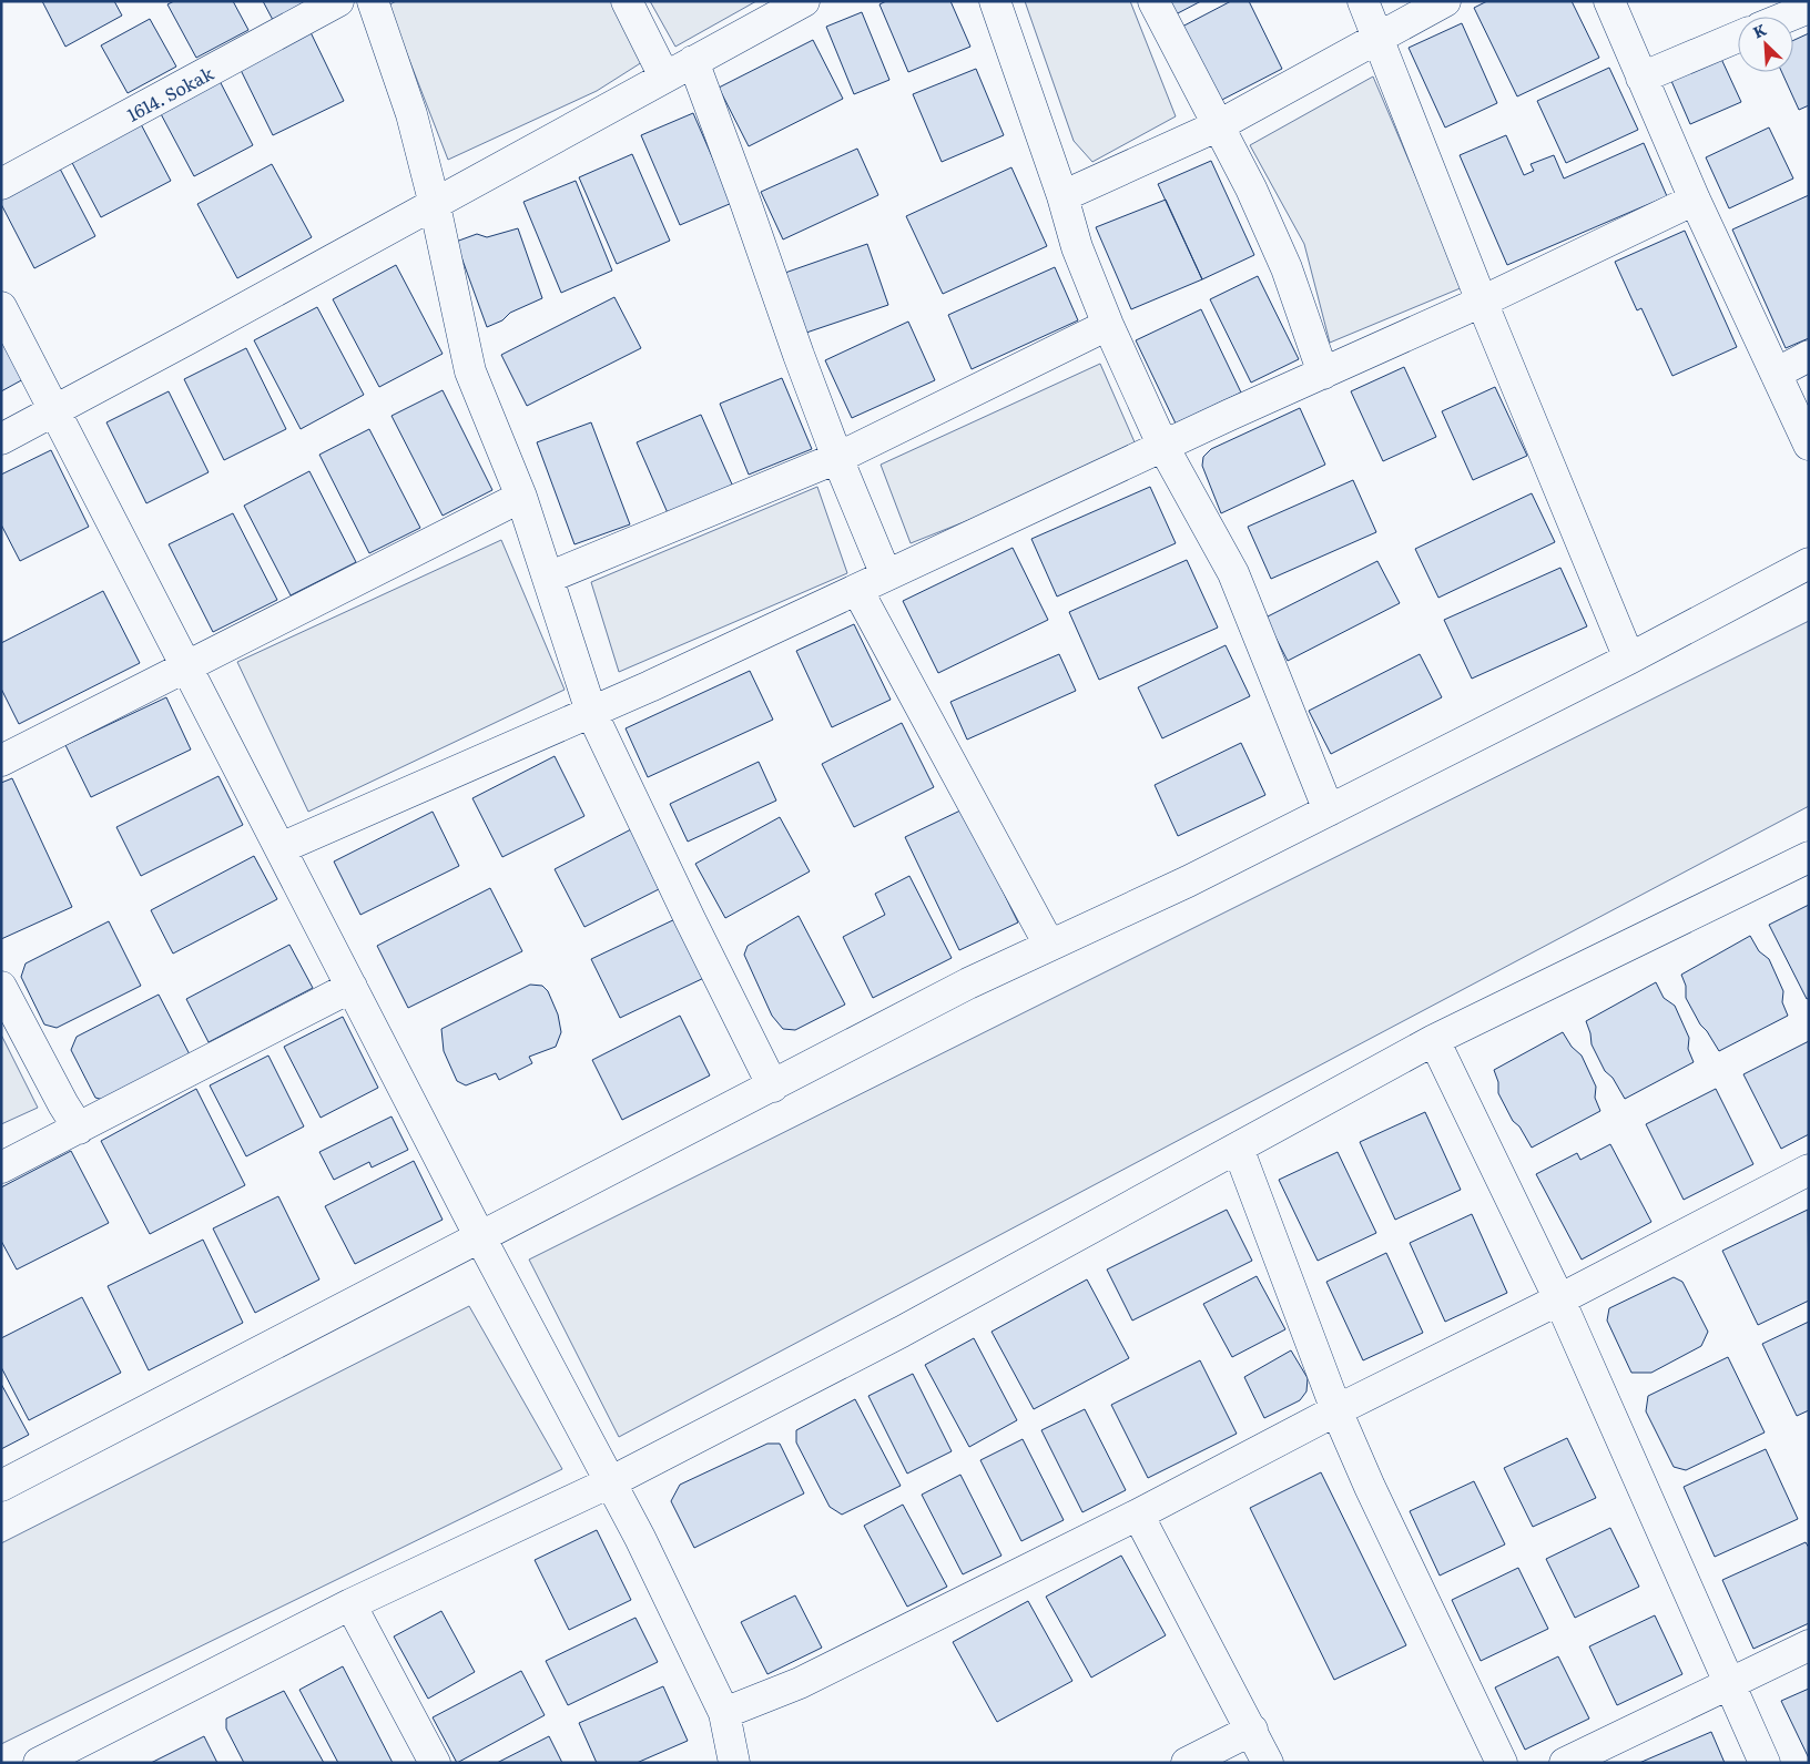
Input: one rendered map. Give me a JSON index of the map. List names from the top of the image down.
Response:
{
  "streets": {
    "street": ["1614. Sokak"]
  },
  "north": "top left"
}
